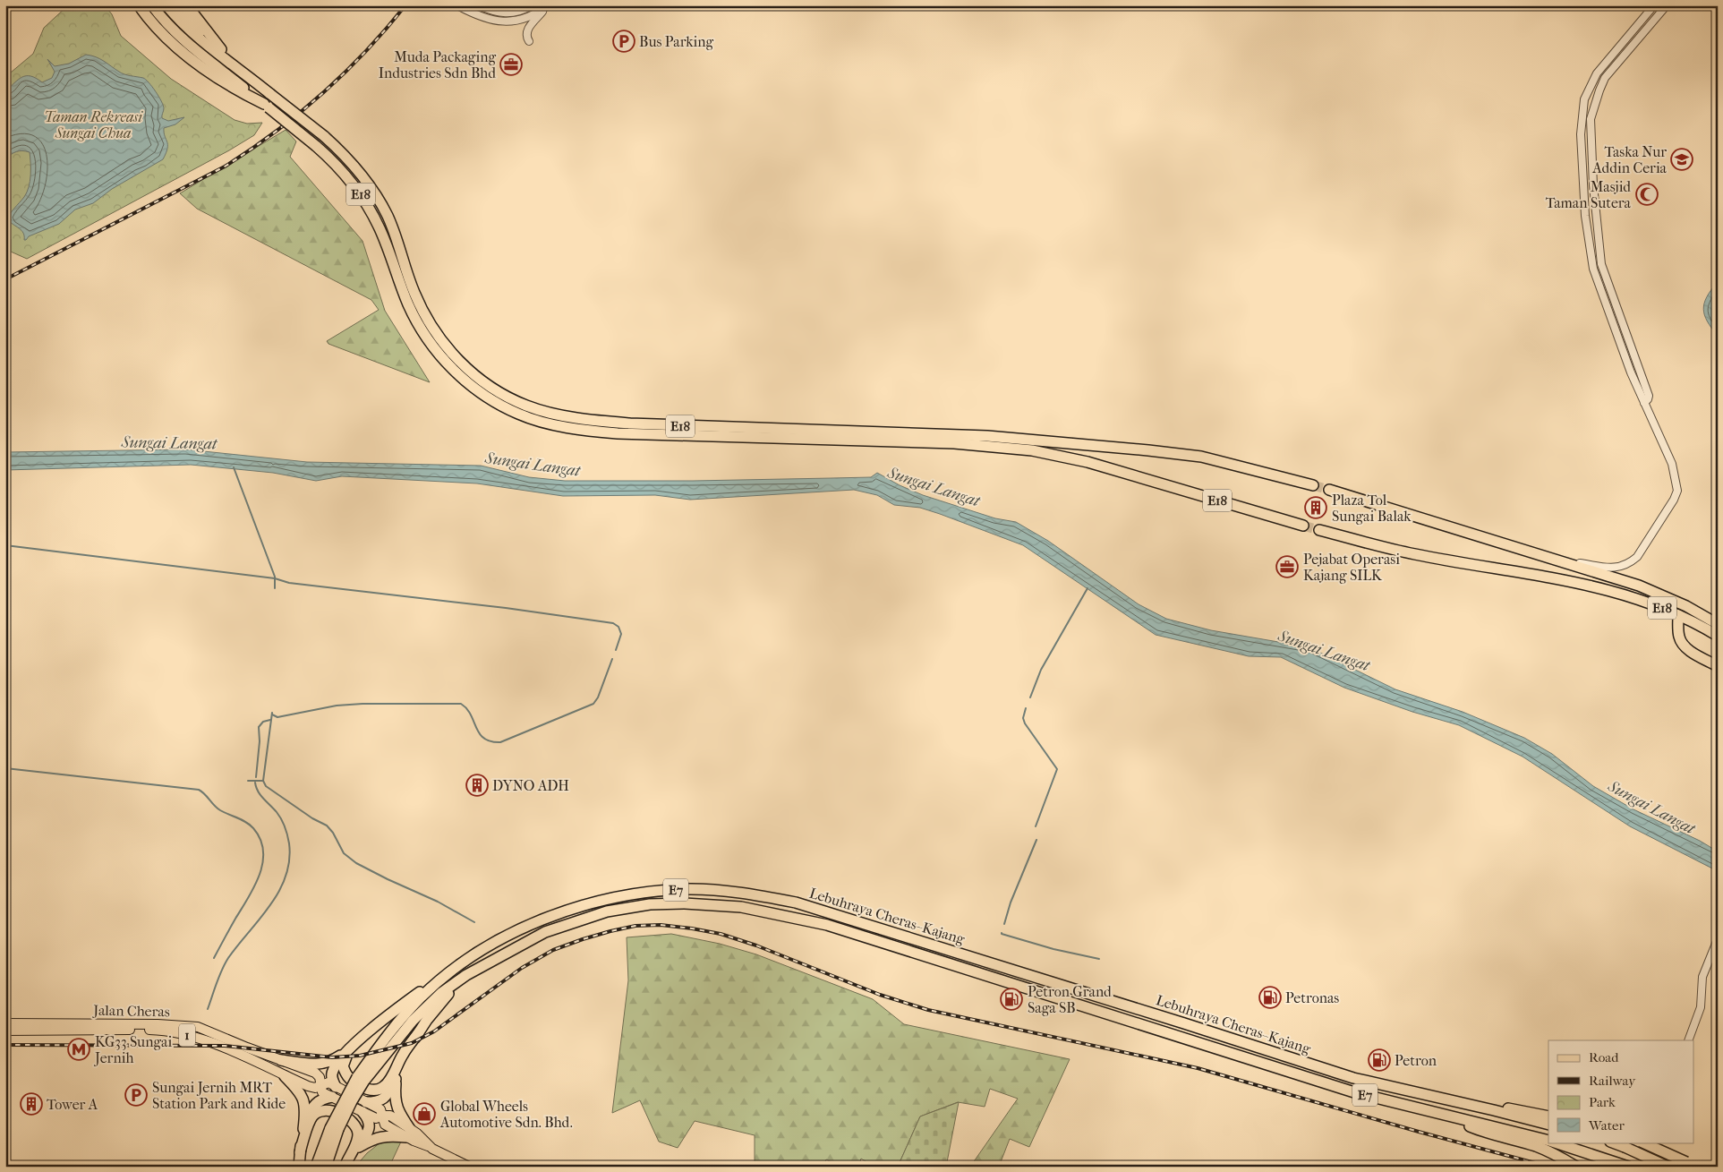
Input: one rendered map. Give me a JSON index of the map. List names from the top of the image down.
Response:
{
  "streets": {
    "highway": ["E18", "E7", "Lebuhraya Cheras–Kajang"],
    "main road": ["Jalan Cheras", "1"]
  },
  "water": ["Sungai Langat"],
  "parks": ["Taman Rekreasi Sungai Chua"],
  "places": {
    "parking": ["Bus Parking", "Sungai Jernih MRT Station Park and Ride"],
    "office": ["Muda Packaging Industries Sdn Bhd", "Pejabat Operasi Kajang SILK"],
    "school or university": ["Taska Nur Addin Ceria"],
    "mosque": ["Masjid Taman Sutera"],
    "building": ["Plaza Tol Sungai Balak", "DYNO ADH", "Tower A"],
    "fuel station": ["Petronas", "Petron Grand Saga SB", "Petron"],
    "metro station": ["KG33 Sungai Jernih"],
    "shop": ["Global Wheels Automotive Sdn. Bhd."]
  },
  "legend": [
    "Road",
    "Railway",
    "Park",
    "Water"
  ]
}
